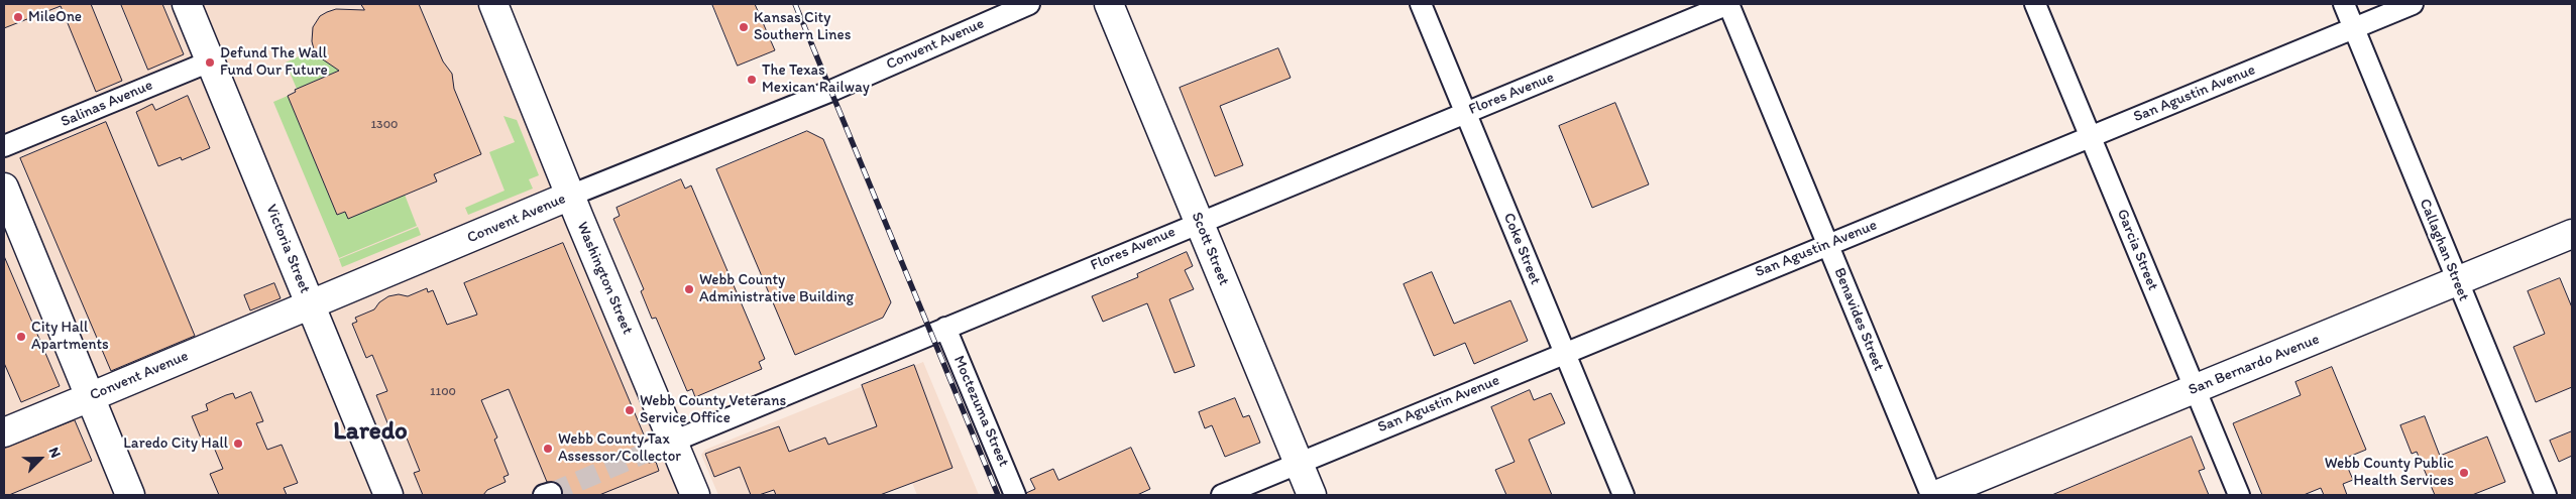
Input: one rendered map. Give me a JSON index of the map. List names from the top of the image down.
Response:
{
  "streets": {
    "main road": [
      "Convent Avenue",
      "Victoria Street",
      "Scott Street",
      "Washington Street",
      "San Bernardo Avenue"
    ],
    "street": [
      "Flores Avenue",
      "San Agustin Avenue",
      "Salinas Avenue",
      "Coke Street",
      "Garcia Street",
      "Callaghan Street",
      "Benavides Street",
      "Moctezuma Street"
    ]
  },
  "crossings": [
    ["Convent Avenue", "Victoria Street"],
    ["Convent Avenue", "Washington Street"],
    ["Flores Avenue", "Scott Street"],
    ["Flores Avenue", "Coke Street"],
    ["Flores Avenue", "Washington Street"],
    ["Flores Avenue", "Benavides Street"],
    ["Flores Avenue", "Moctezuma Street"],
    ["San Agustin Avenue", "Scott Street"],
    ["San Agustin Avenue", "Coke Street"],
    ["San Agustin Avenue", "Garcia Street"],
    ["San Agustin Avenue", "Callaghan Street"],
    ["San Agustin Avenue", "Benavides Street"],
    ["Salinas Avenue", "Victoria Street"],
    ["Garcia Street", "San Bernardo Avenue"],
    ["Callaghan Street", "San Bernardo Avenue"]
  ],
  "districts": ["Laredo"],
  "places": [
    "MileOne",
    "Kansas City Southern Lines",
    "Defund The Wall Fund Our Future",
    "The Texas Mexican Railway",
    "Webb County Administrative Building",
    "City Hall Apartments",
    "Webb County Veterans Service Office",
    "Laredo City Hall",
    "Webb County Tax Assessor/Collector",
    "Webb County Public Health Services"
  ],
  "house_numbers": ["1300", "1100"],
  "north": "top right"
}
